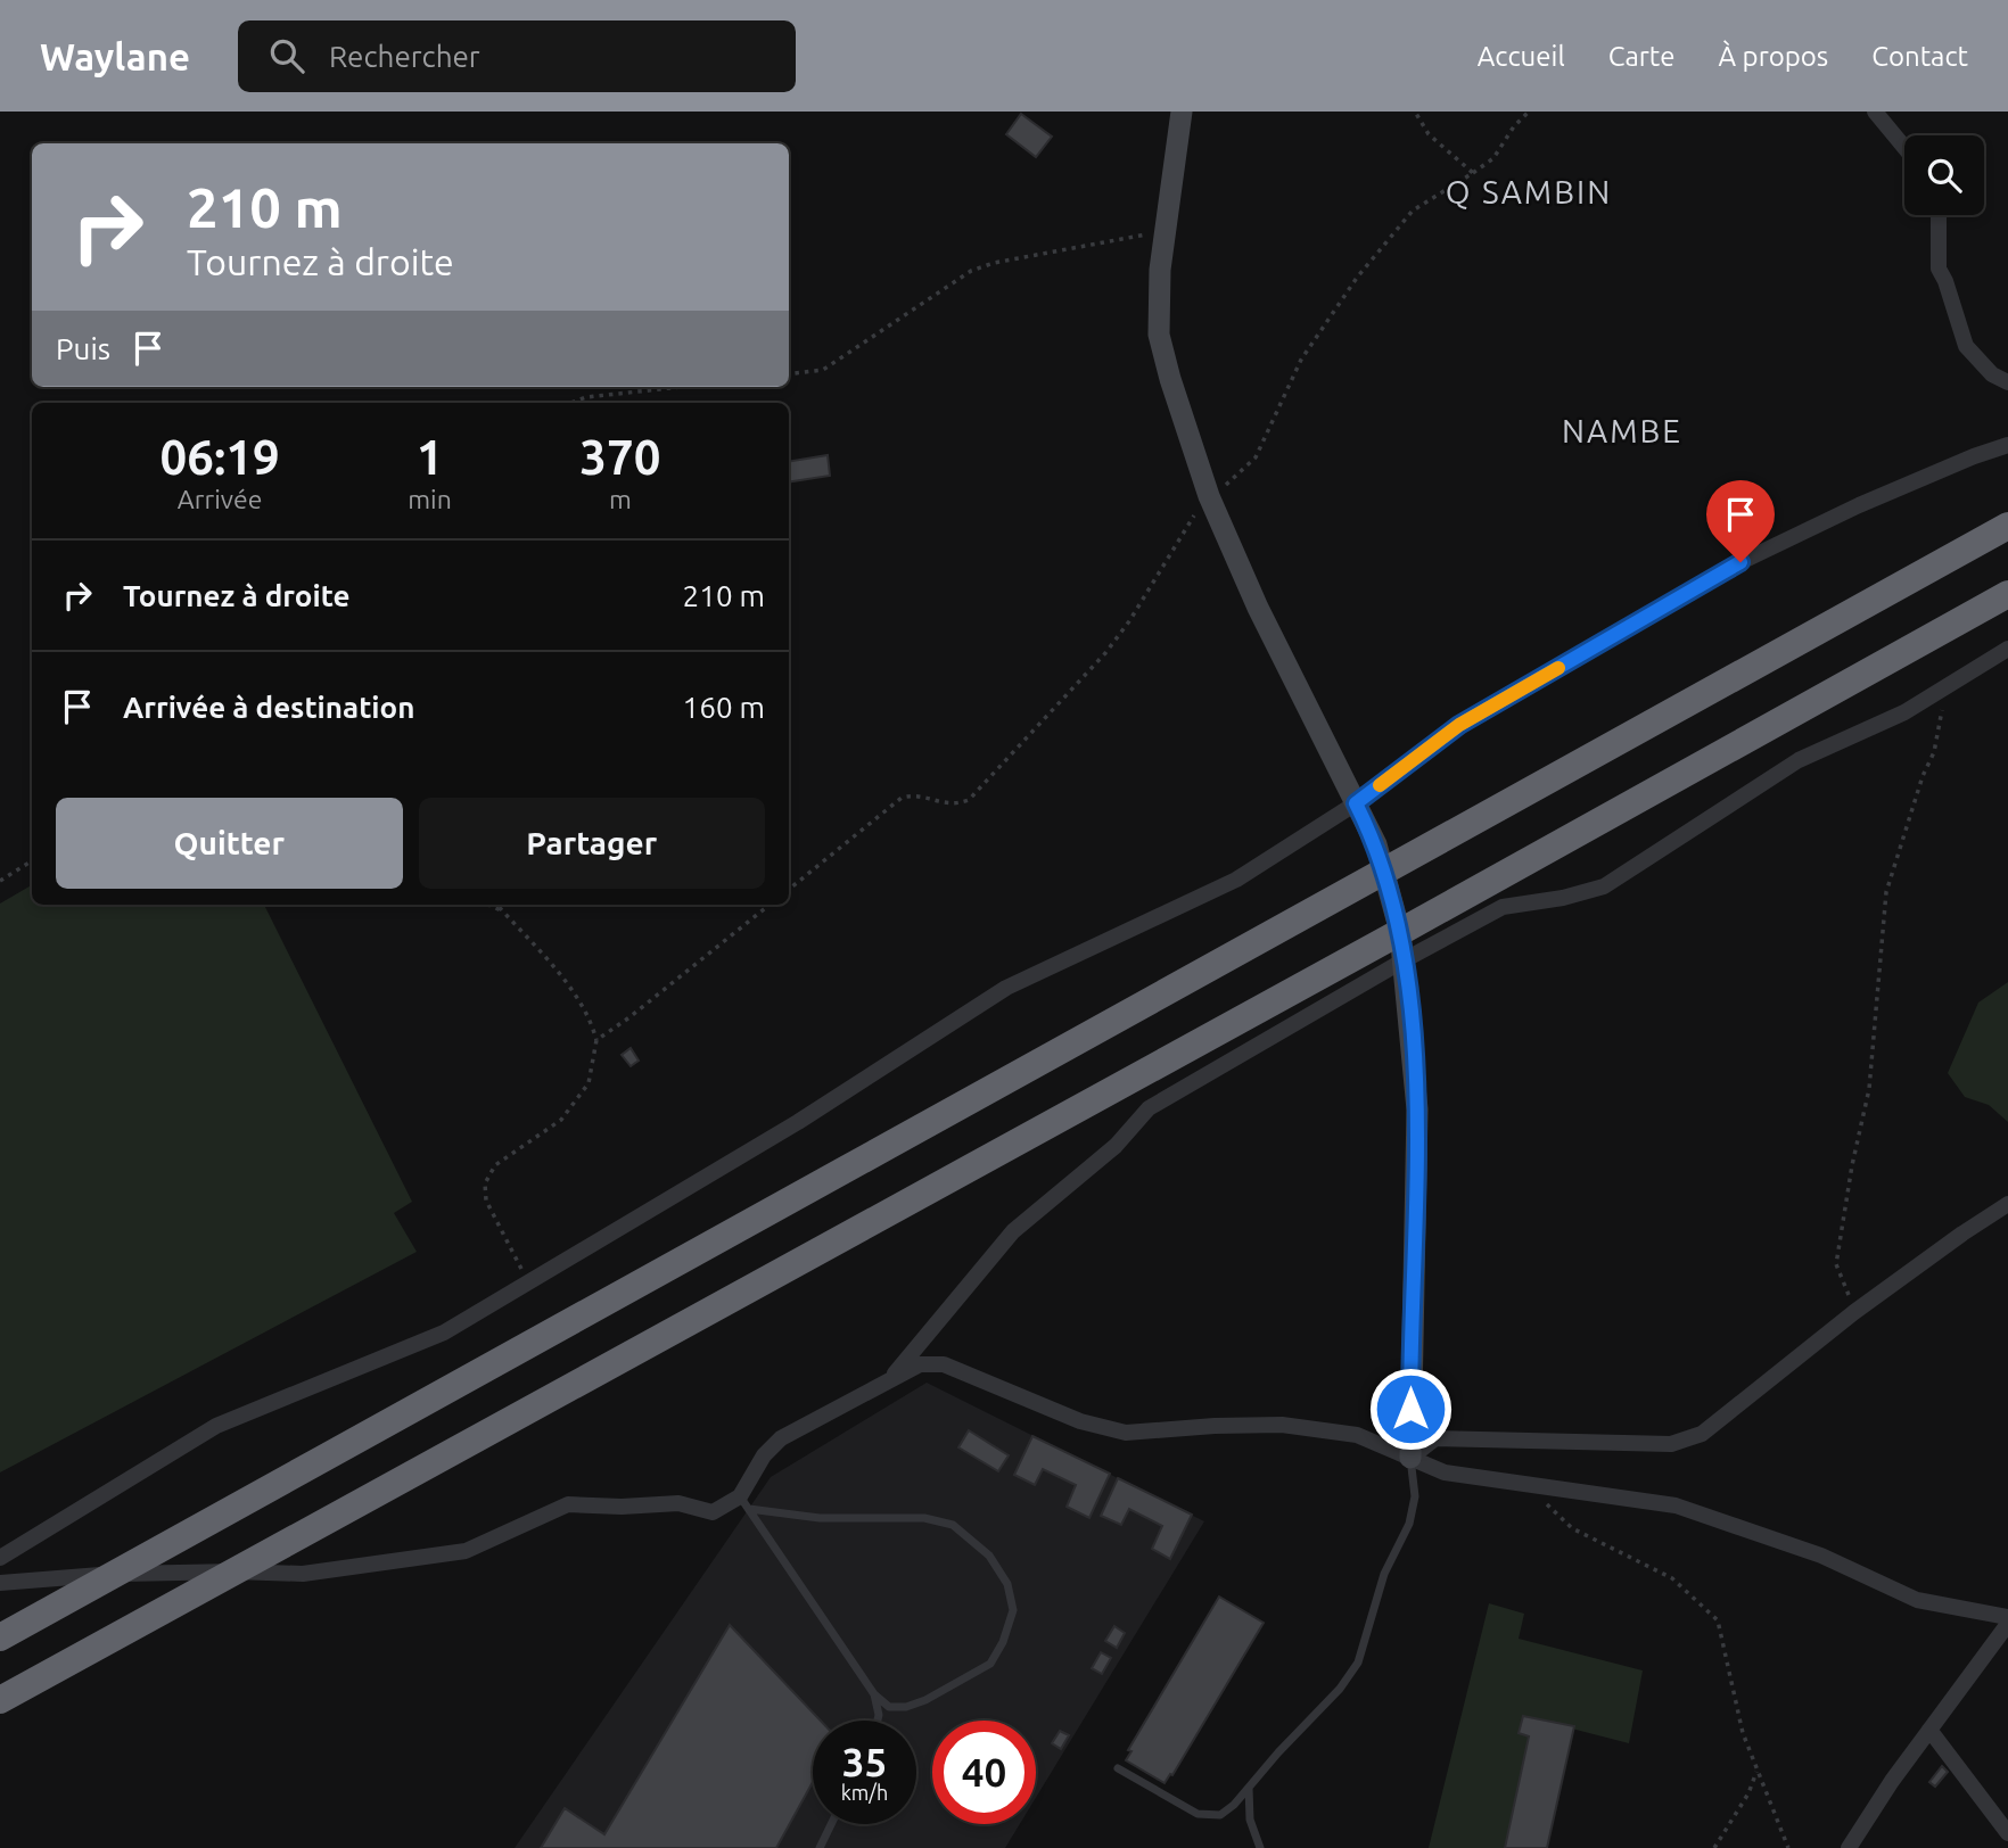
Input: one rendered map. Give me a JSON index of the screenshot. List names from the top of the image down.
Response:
{
  "districts": ["Q SAMBIN", "NAMBE"],
  "page": {
    "header": "Waylane",
    "search": "Rechercher",
    "nav": [
      "Accueil",
      "Carte",
      "À propos",
      "Contact"
    ],
    "turn": ["210 m", "Tournez à droite"],
    "then": "Puis",
    "eta": [
      "06:19",
      "Arrivée",
      "1",
      "min",
      "370",
      "m"
    ],
    "list": [
      {
        "name": "Tournez à droite",
        "value": "210 m"
      },
      {
        "name": "Arrivée à destination",
        "value": "160 m"
      }
    ],
    "buttons": ["Quitter", "Partager"],
    "speed": "35 km/h",
    "limit": "40"
  }
}
